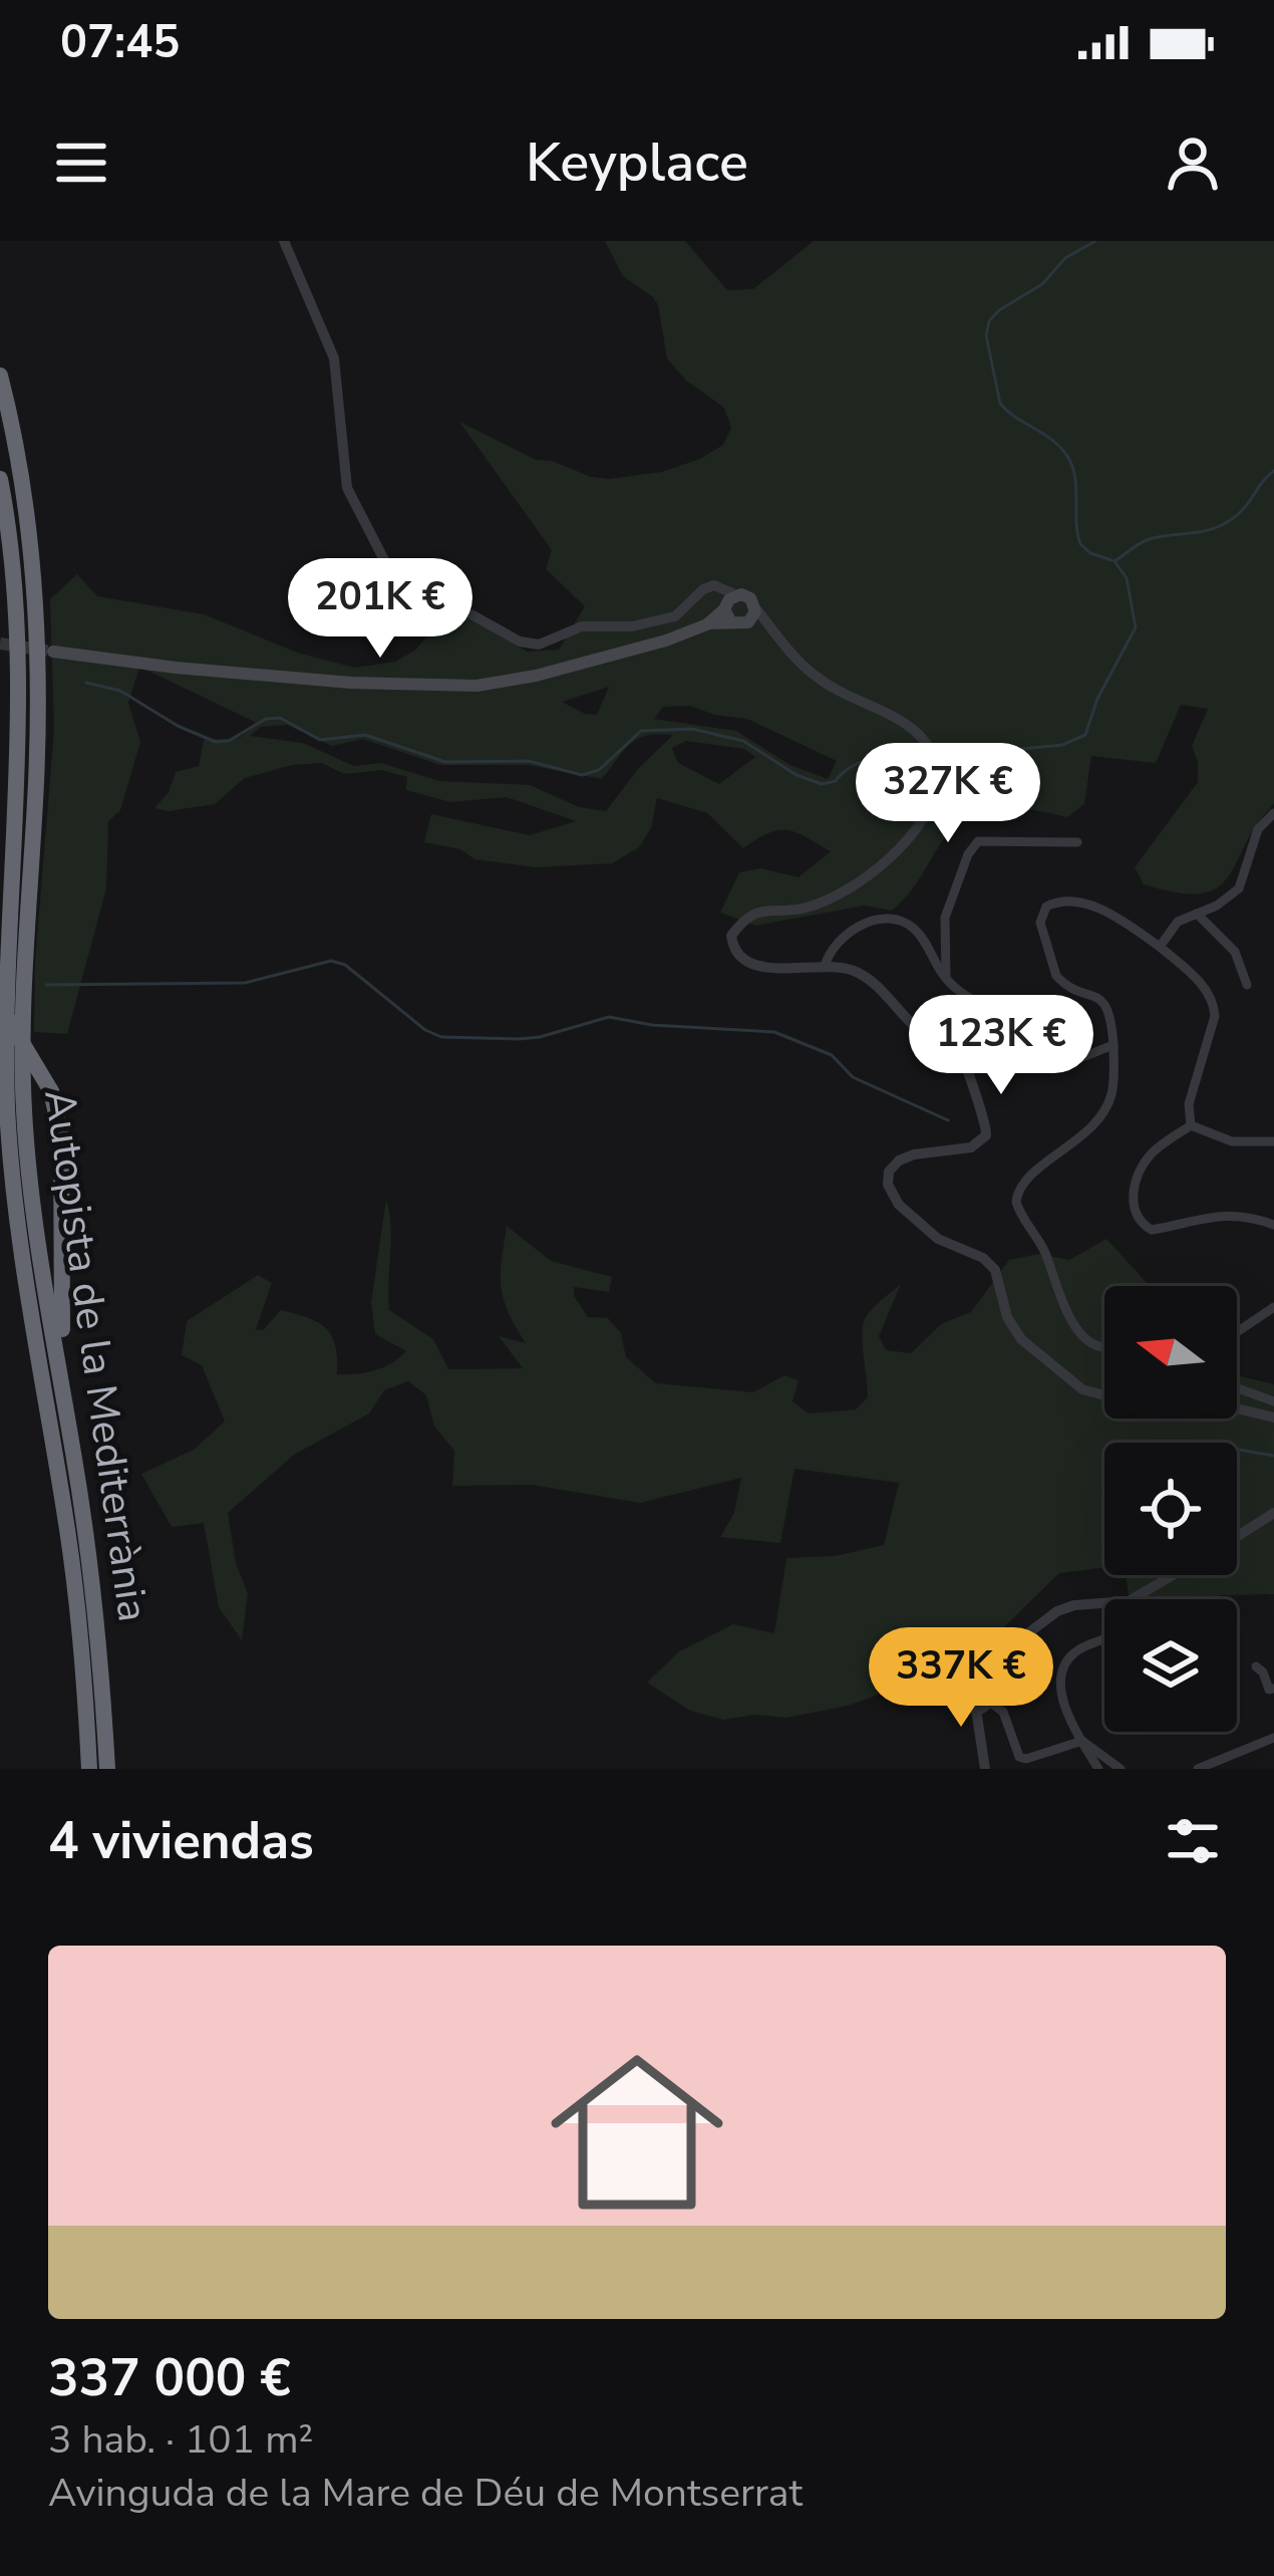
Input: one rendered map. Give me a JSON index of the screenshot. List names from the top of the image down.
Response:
{
  "streets": {
    "highway": ["Autopista de la Mediterrània"]
  },
  "north": "left",
  "page": {
    "status": "07:45",
    "header": "Keyplace",
    "price": [
      "201K €",
      "327K €",
      "123K €",
      "337K €"
    ],
    "heading": "4 viviendas",
    "list": [
      {
        "name": "337 000 €",
        "note": "3 hab. · 101 m² · Avinguda de la Mare de Déu de Montserrat"
      }
    ]
  }
}
